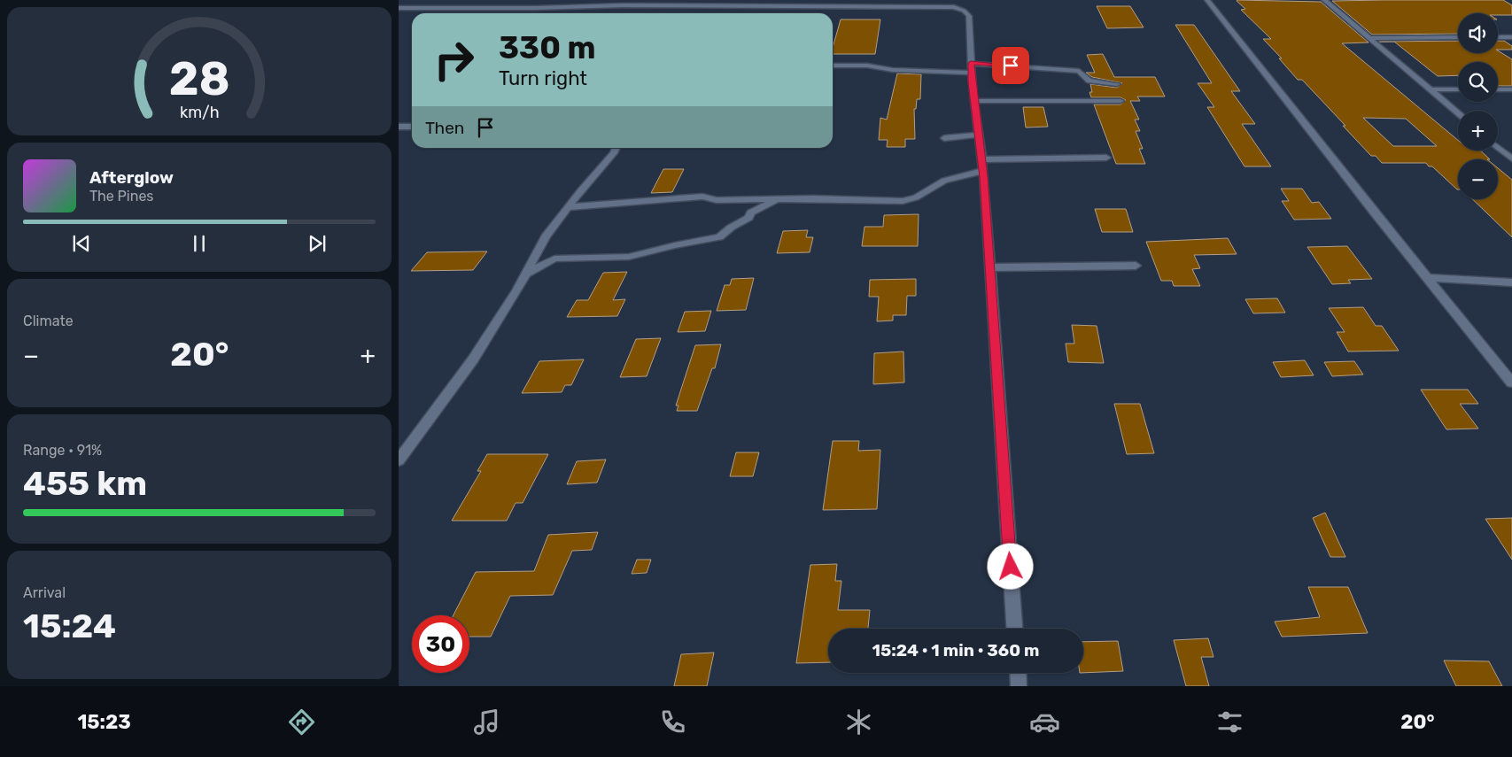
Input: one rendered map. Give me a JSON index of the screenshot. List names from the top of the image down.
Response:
{
  "page": {
    "map_buttons": ["+", "−"],
    "turn": ["330 m", "Turn right"],
    "then": "Then",
    "song": ["Afterglow", "The Pines"],
    "tile": [
      "Climate",
      ["Range · 91%", "455 km"],
      ["Arrival", "15:24"]
    ],
    "heat": ["−", "20°", "+"],
    "limit": "30",
    "trip": "15:24 · 1 min · 360 m",
    "tabs": ["15:23", "20°"],
    "gauge": ["28", "km/h"]
  }
}
